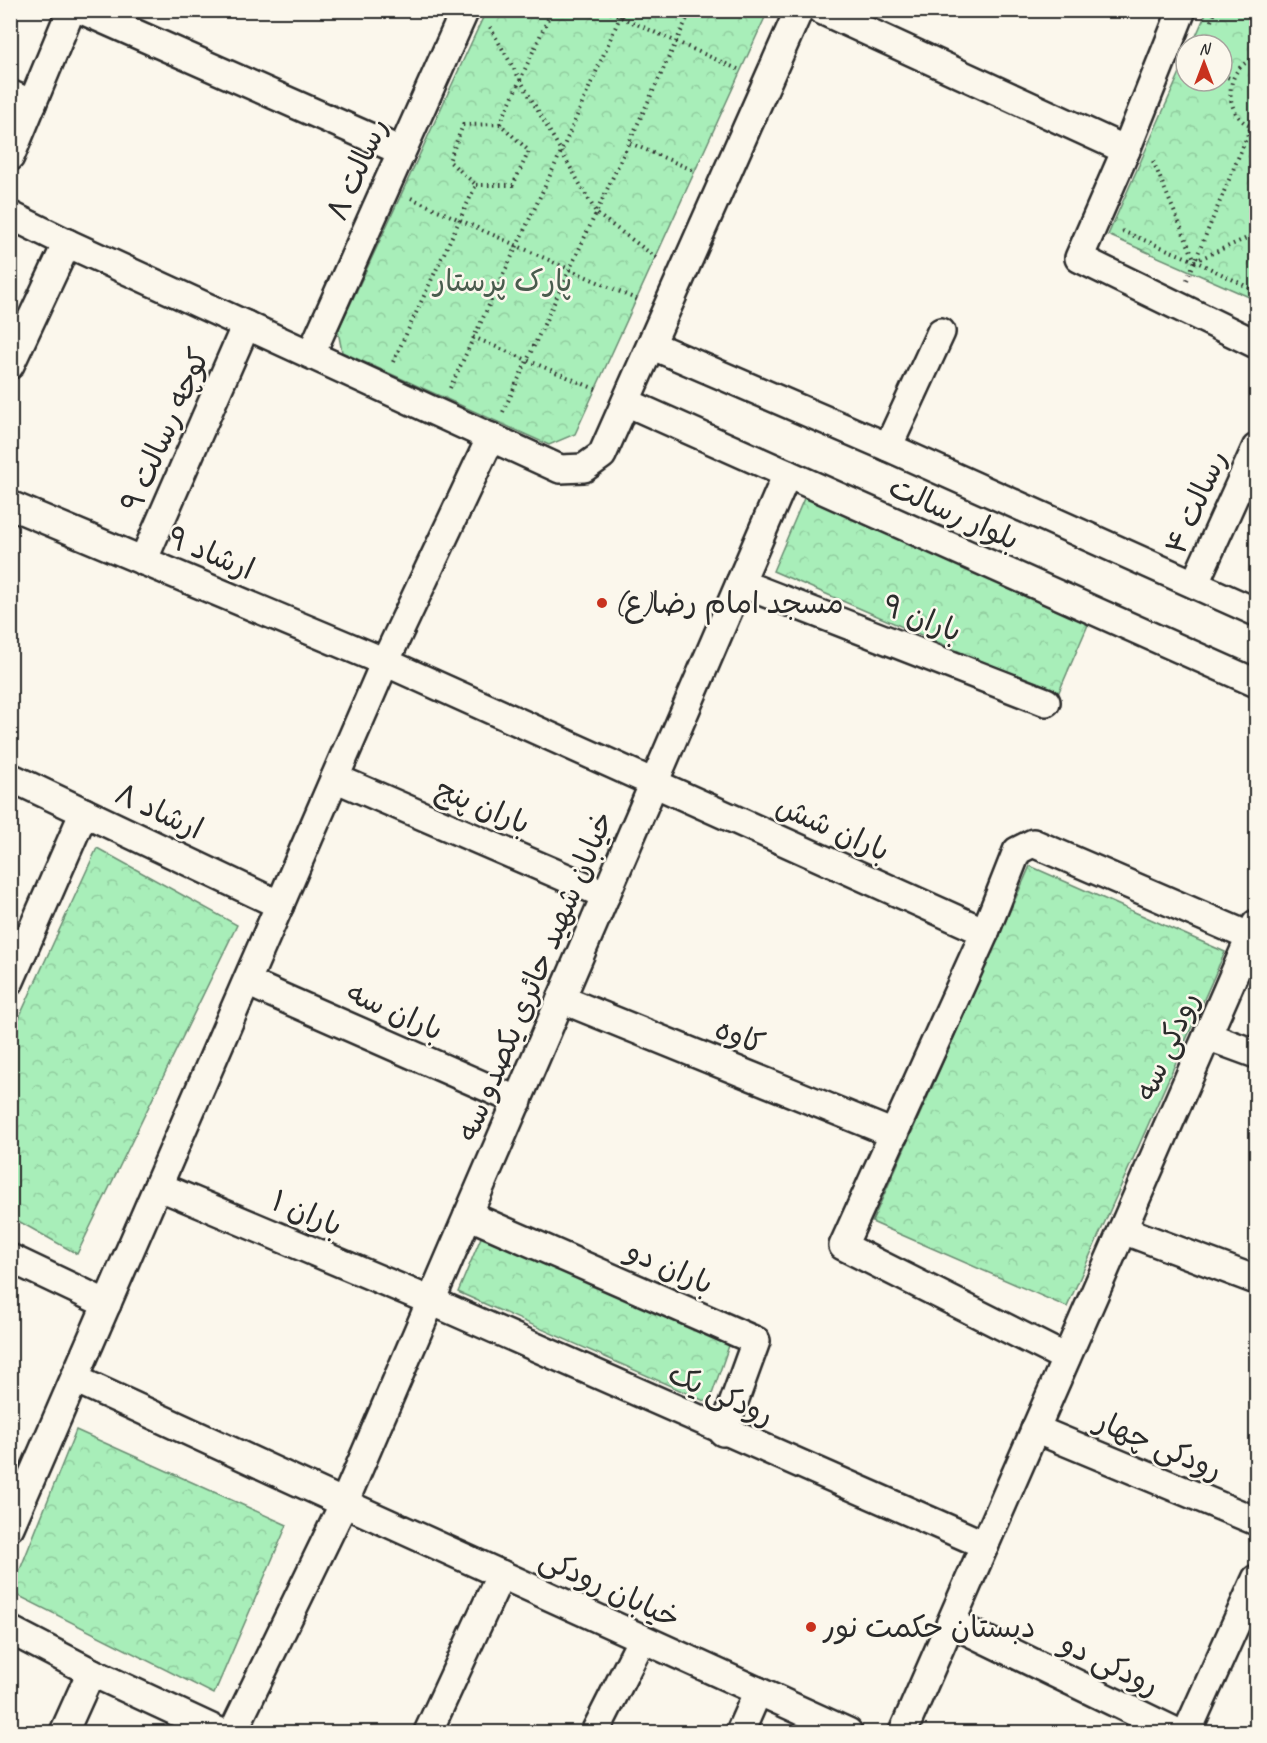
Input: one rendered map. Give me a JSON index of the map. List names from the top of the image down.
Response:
{
  "streets": {
    "street": [
      "رسالت ۸",
      "کوچه رسالت ۹",
      "رسالت ۴",
      "بلوار رسالت",
      "ارشاد ۹",
      "باران ۹",
      "باران پنج",
      "ارشاد ۸",
      "باران شش",
      "خیابان شهید حائری یکصدو سه",
      "باران سه",
      "کاوه",
      "رودکی سه",
      "باران ۱",
      "باران دو",
      "رودکی یک",
      "رودکی چهار",
      "خیابان رودکی",
      "رودکی دو"
    ]
  },
  "crossings": [
    ["کوچه رسالت ۹", "ارشاد ۹"],
    ["رسالت ۴", "بلوار رسالت"],
    ["بلوار رسالت", "خیابان شهید حائری یکصدو سه"],
    ["ارشاد ۹", "باران شش"],
    ["ارشاد ۹", "خیابان شهید حائری یکصدو سه"],
    ["باران ۹", "خیابان شهید حائری یکصدو سه"],
    ["باران پنج", "خیابان شهید حائری یکصدو سه"],
    ["باران شش", "خیابان شهید حائری یکصدو سه"],
    ["باران شش", "رودکی سه"],
    ["خیابان شهید حائری یکصدو سه", "باران سه"],
    ["خیابان شهید حائری یکصدو سه", "کاوه"],
    ["خیابان شهید حائری یکصدو سه", "باران ۱"],
    ["خیابان شهید حائری یکصدو سه", "باران دو"],
    ["خیابان شهید حائری یکصدو سه", "رودکی یک"],
    ["خیابان شهید حائری یکصدو سه", "خیابان رودکی"],
    ["کاوه", "رودکی سه"],
    ["باران ۱", "رودکی یک"],
    ["باران دو", "رودکی یک"]
  ],
  "parks": ["پارک پرستار"],
  "places": ["مسجد امام رضا(ع)", "دبستان حکمت نور"],
  "north": "top"
}
